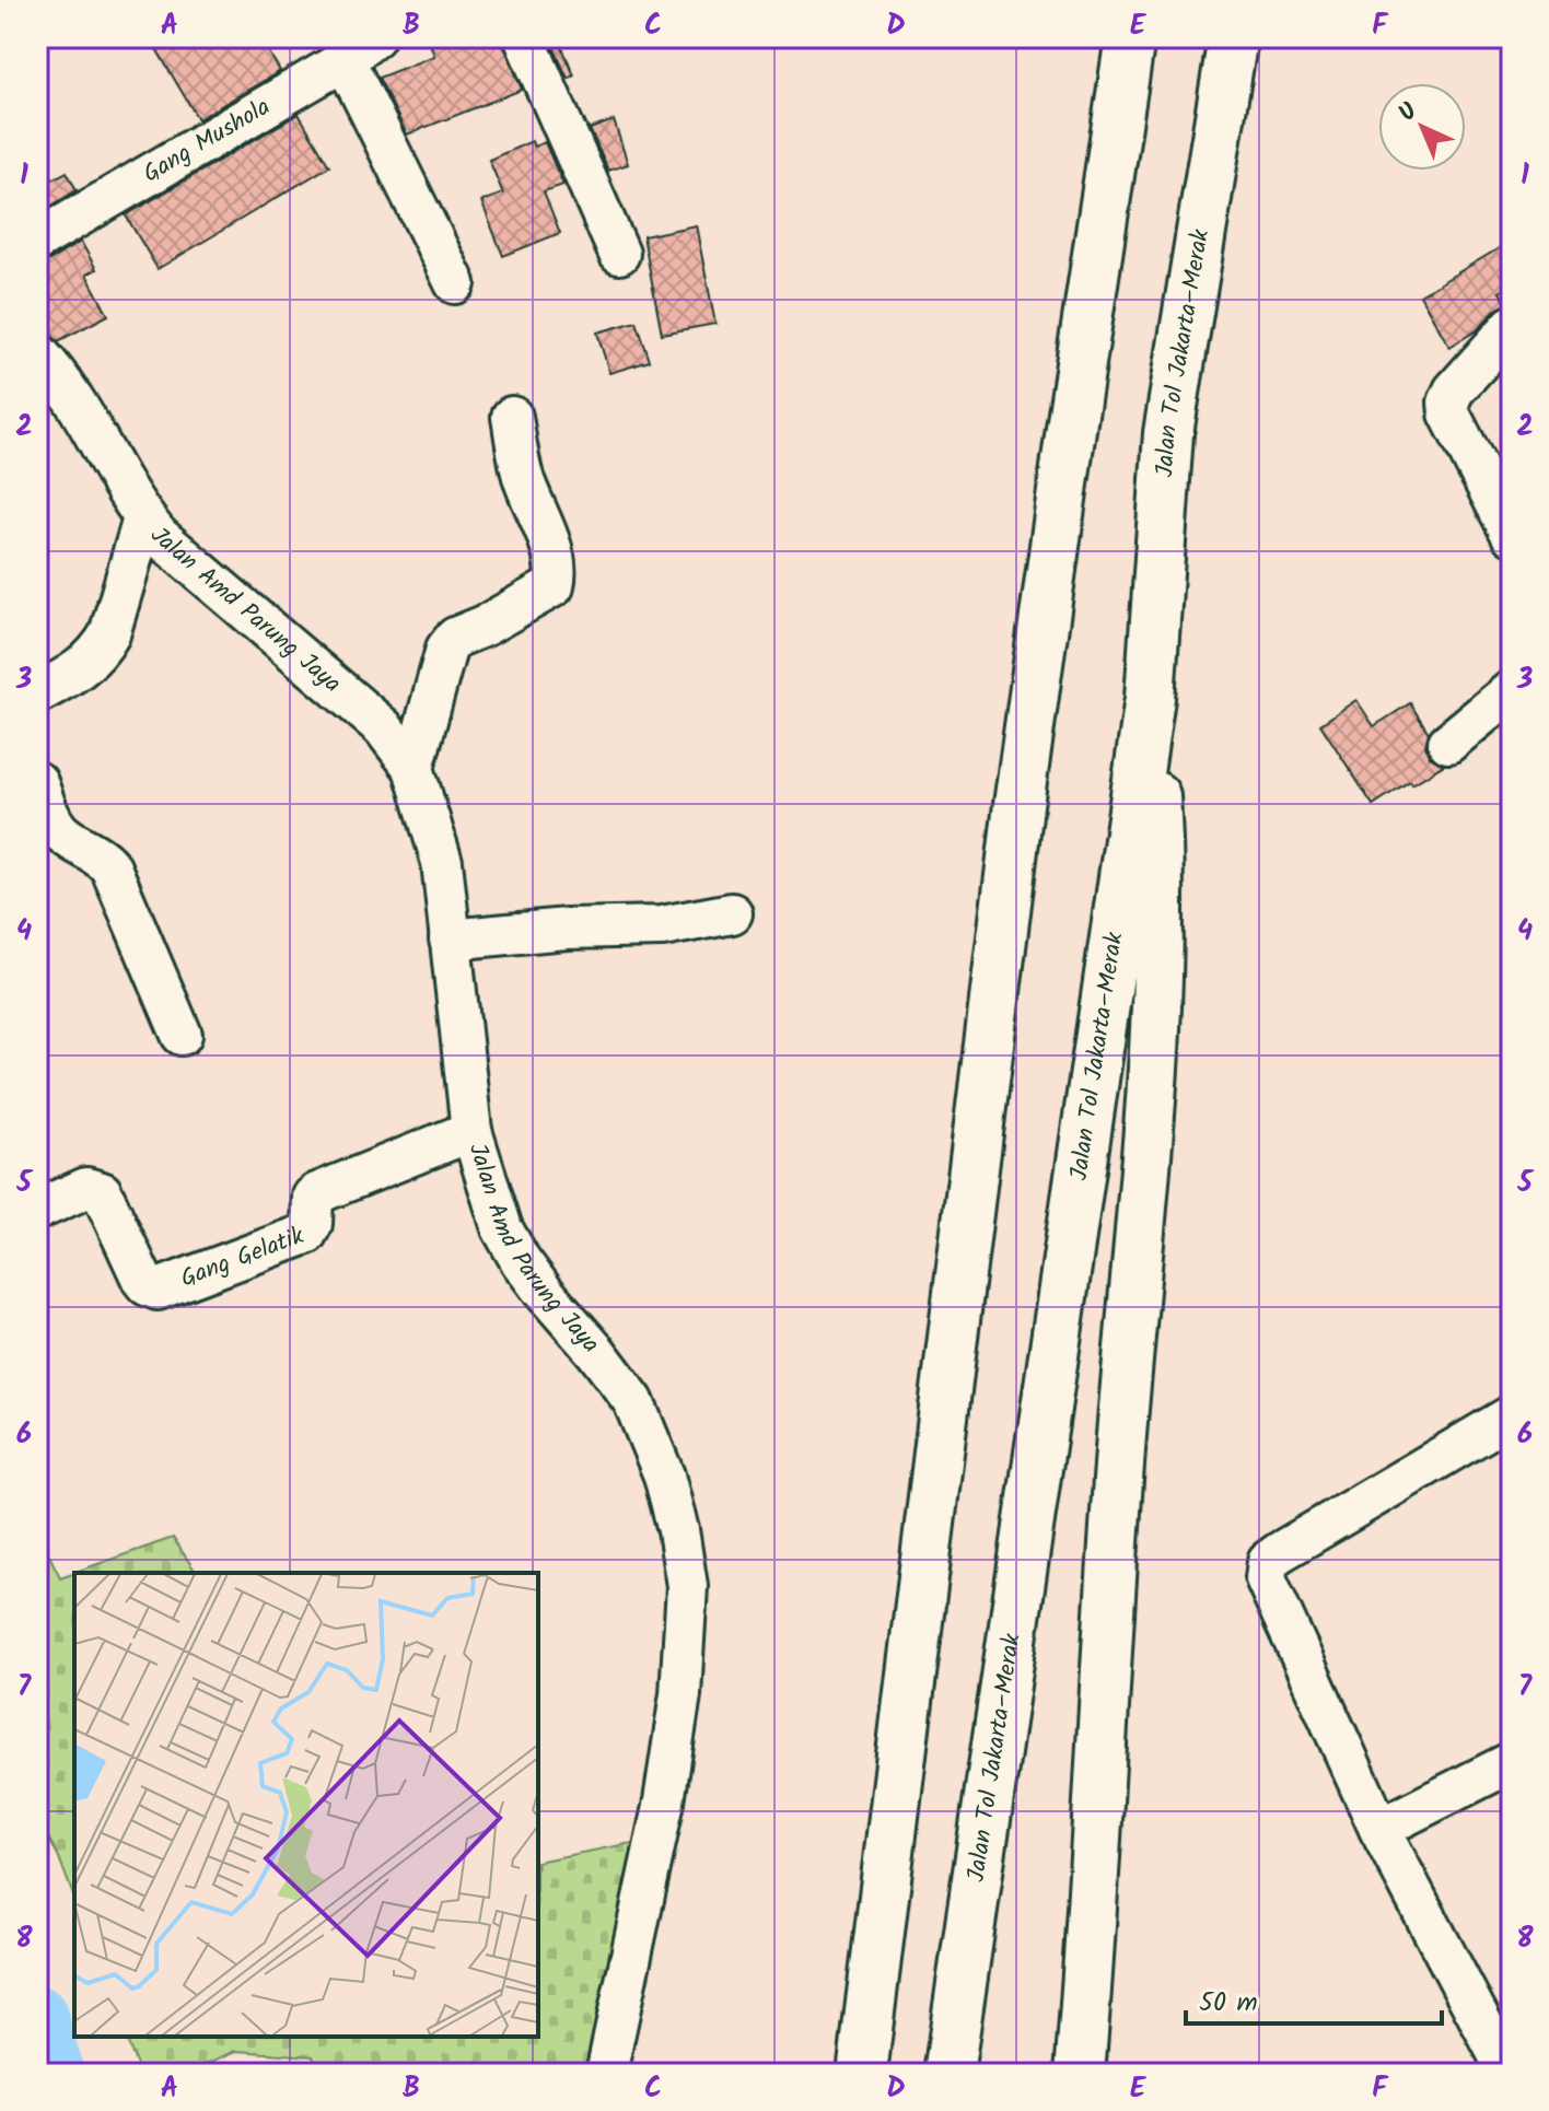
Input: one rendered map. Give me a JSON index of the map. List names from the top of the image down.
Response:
{
  "streets": {
    "highway": ["Jalan Tol Jakarta–Merak"],
    "street": ["Gang Mushola", "Jalan Amd Parung Jaya", "Gang Gelatik"]
  },
  "crossings": [
    ["Jalan Amd Parung Jaya", "Gang Gelatik"]
  ],
  "scale_bar": "50 m",
  "north": "top left",
  "grid": {
    "columns": [
      "A",
      "B",
      "C",
      "D",
      "E",
      "F"
    ],
    "rows": [
      "1",
      "2",
      "3",
      "4",
      "5",
      "6",
      "7",
      "8"
    ]
  }
}
